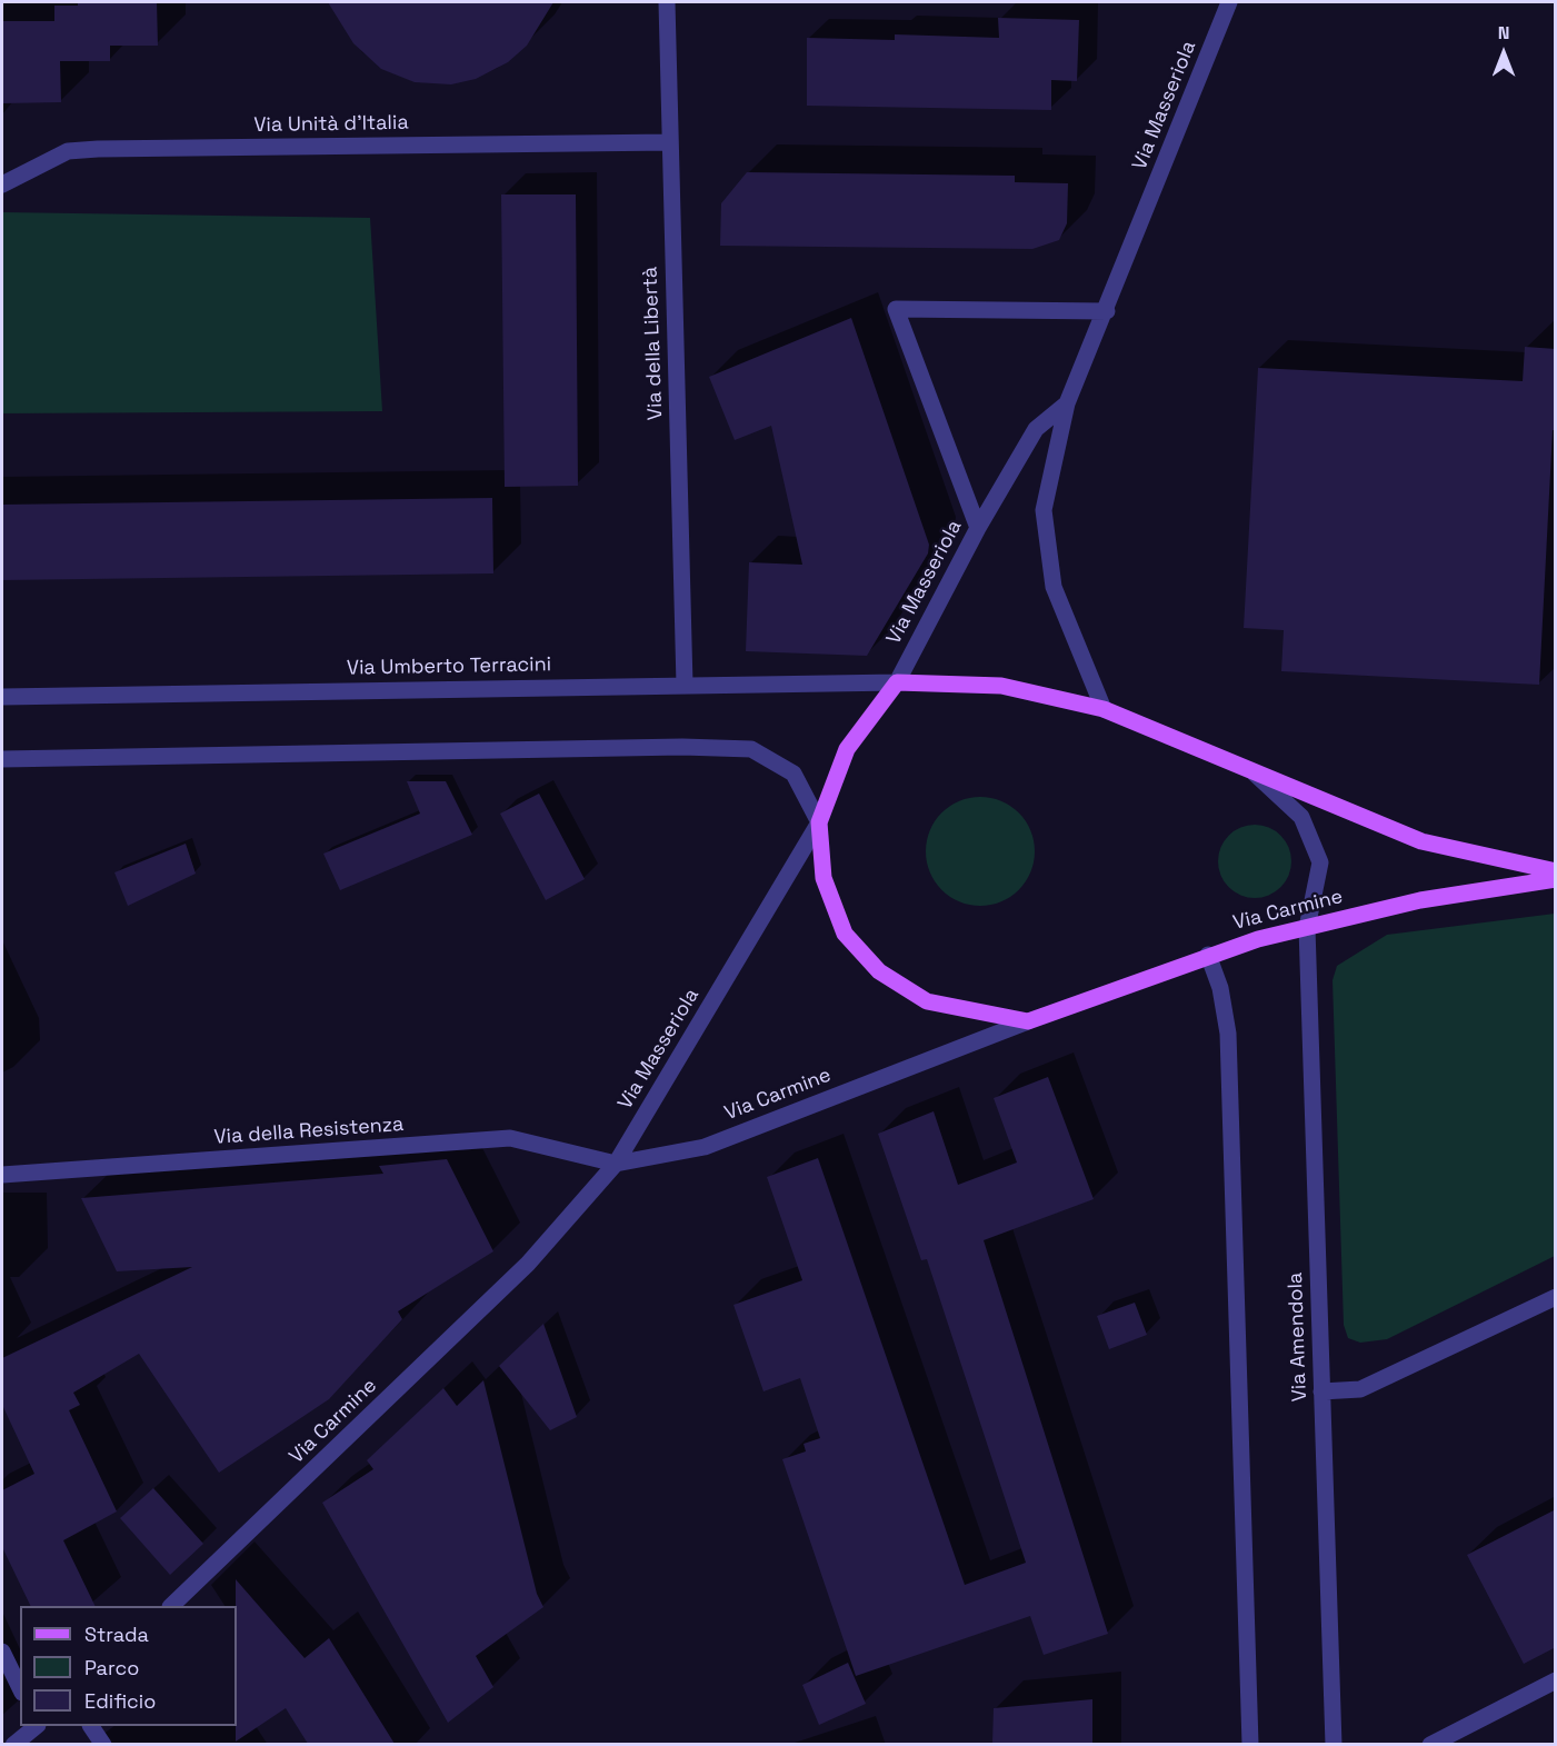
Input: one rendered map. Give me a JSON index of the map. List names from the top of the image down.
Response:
{
  "streets": {
    "main road": ["Via Masseriola", "Via Carmine"],
    "street": [
      "Via Unità d'Italia",
      "Via della Libertà",
      "Via Umberto Terracini",
      "Via della Resistenza",
      "Via Amendola"
    ]
  },
  "crossings": [
    ["Via Masseriola", "Via Umberto Terracini"],
    ["Via Masseriola", "Via Carmine"],
    ["Via Masseriola", "Via della Resistenza"],
    ["Via Unità d'Italia", "Via della Libertà"],
    ["Via della Libertà", "Via Umberto Terracini"],
    ["Via Carmine", "Via della Resistenza"],
    ["Via Carmine", "Via Amendola"]
  ],
  "legend": ["Strada", "Parco", "Edificio"],
  "north": "top"
}
